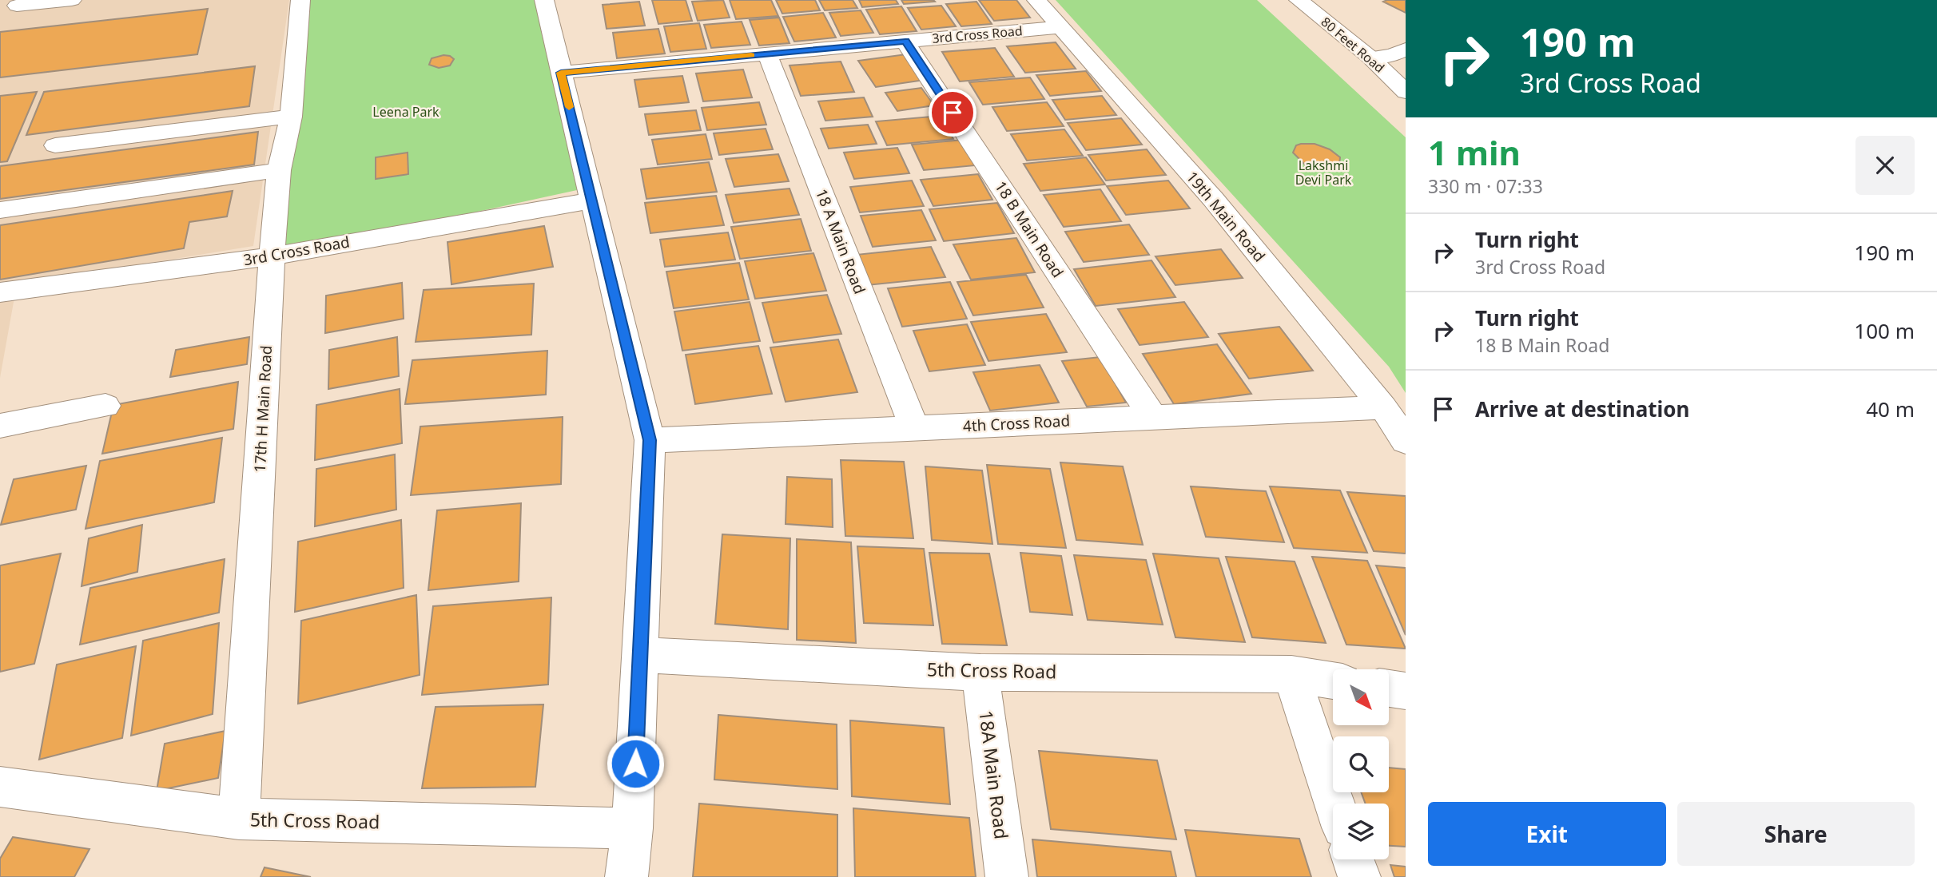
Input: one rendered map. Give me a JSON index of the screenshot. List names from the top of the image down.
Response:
{
  "streets": {
    "street": [
      "3rd Cross Road",
      "80 Feet Road",
      "19th Main Road",
      "18 B Main Road",
      "18 A Main Road",
      "17th H Main Road",
      "4th Cross Road",
      "5th Cross Road",
      "18A Main Road"
    ]
  },
  "crossings": [
    ["3rd Cross Road", "19th Main Road"],
    ["3rd Cross Road", "18 B Main Road"],
    ["3rd Cross Road", "18 A Main Road"],
    ["3rd Cross Road", "17th H Main Road"],
    ["19th Main Road", "4th Cross Road"],
    ["18 B Main Road", "4th Cross Road"],
    ["18 A Main Road", "4th Cross Road"],
    ["17th H Main Road", "5th Cross Road"],
    ["5th Cross Road", "18A Main Road"]
  ],
  "parks": ["Leena Park", "Lakshmi Devi Park"],
  "north": "bottom right",
  "page": {
    "turn": ["190 m", "3rd Cross Road"],
    "heading": ["1 min", "330 m · 07:33"],
    "list": [
      {
        "name": "Turn right",
        "note": "3rd Cross Road",
        "value": "190 m"
      },
      {
        "name": "Turn right",
        "note": "18 B Main Road",
        "value": "100 m"
      },
      {
        "name": "Arrive at destination",
        "value": "40 m"
      }
    ],
    "buttons": ["Exit", "Share"]
  }
}
